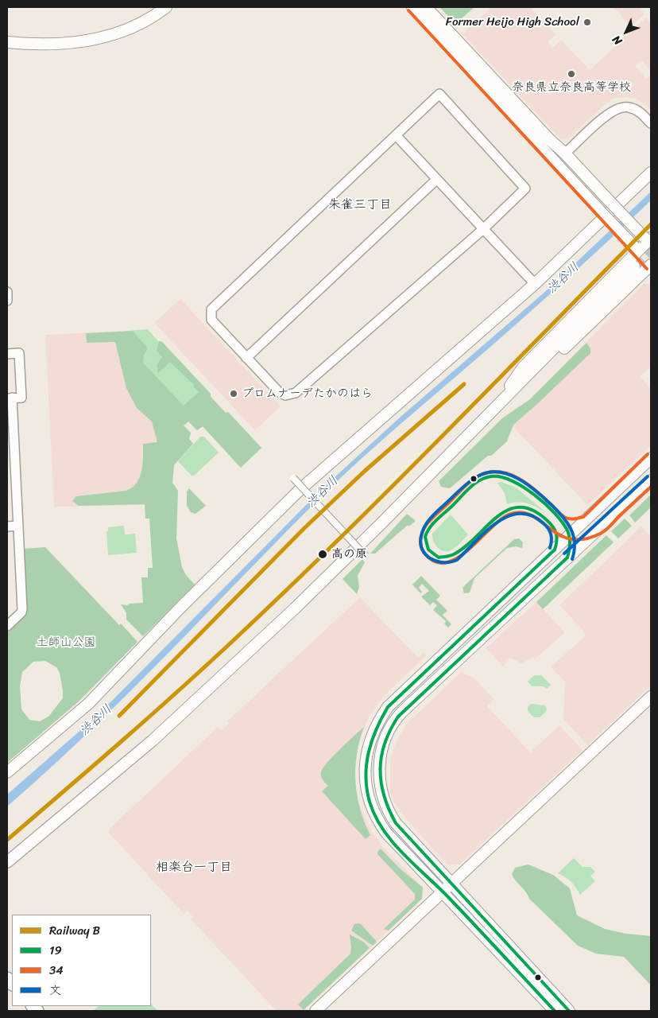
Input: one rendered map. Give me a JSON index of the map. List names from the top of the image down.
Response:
{
  "districts": ["朱雀三丁目", "相楽台一丁目"],
  "water": ["渋谷川"],
  "parks": ["土師山公園"],
  "places": [
    "Former Heijo High School",
    "奈良県立奈良高等学校",
    "プロムナーデたかのはら",
    "高の原"
  ],
  "lines": [
    "transit line 34",
    "rail line B",
    "transit line 文",
    "transit line 19"
  ],
  "legend": [
    "Railway B",
    "19",
    "34",
    "文"
  ],
  "north": "bottom left"
}
